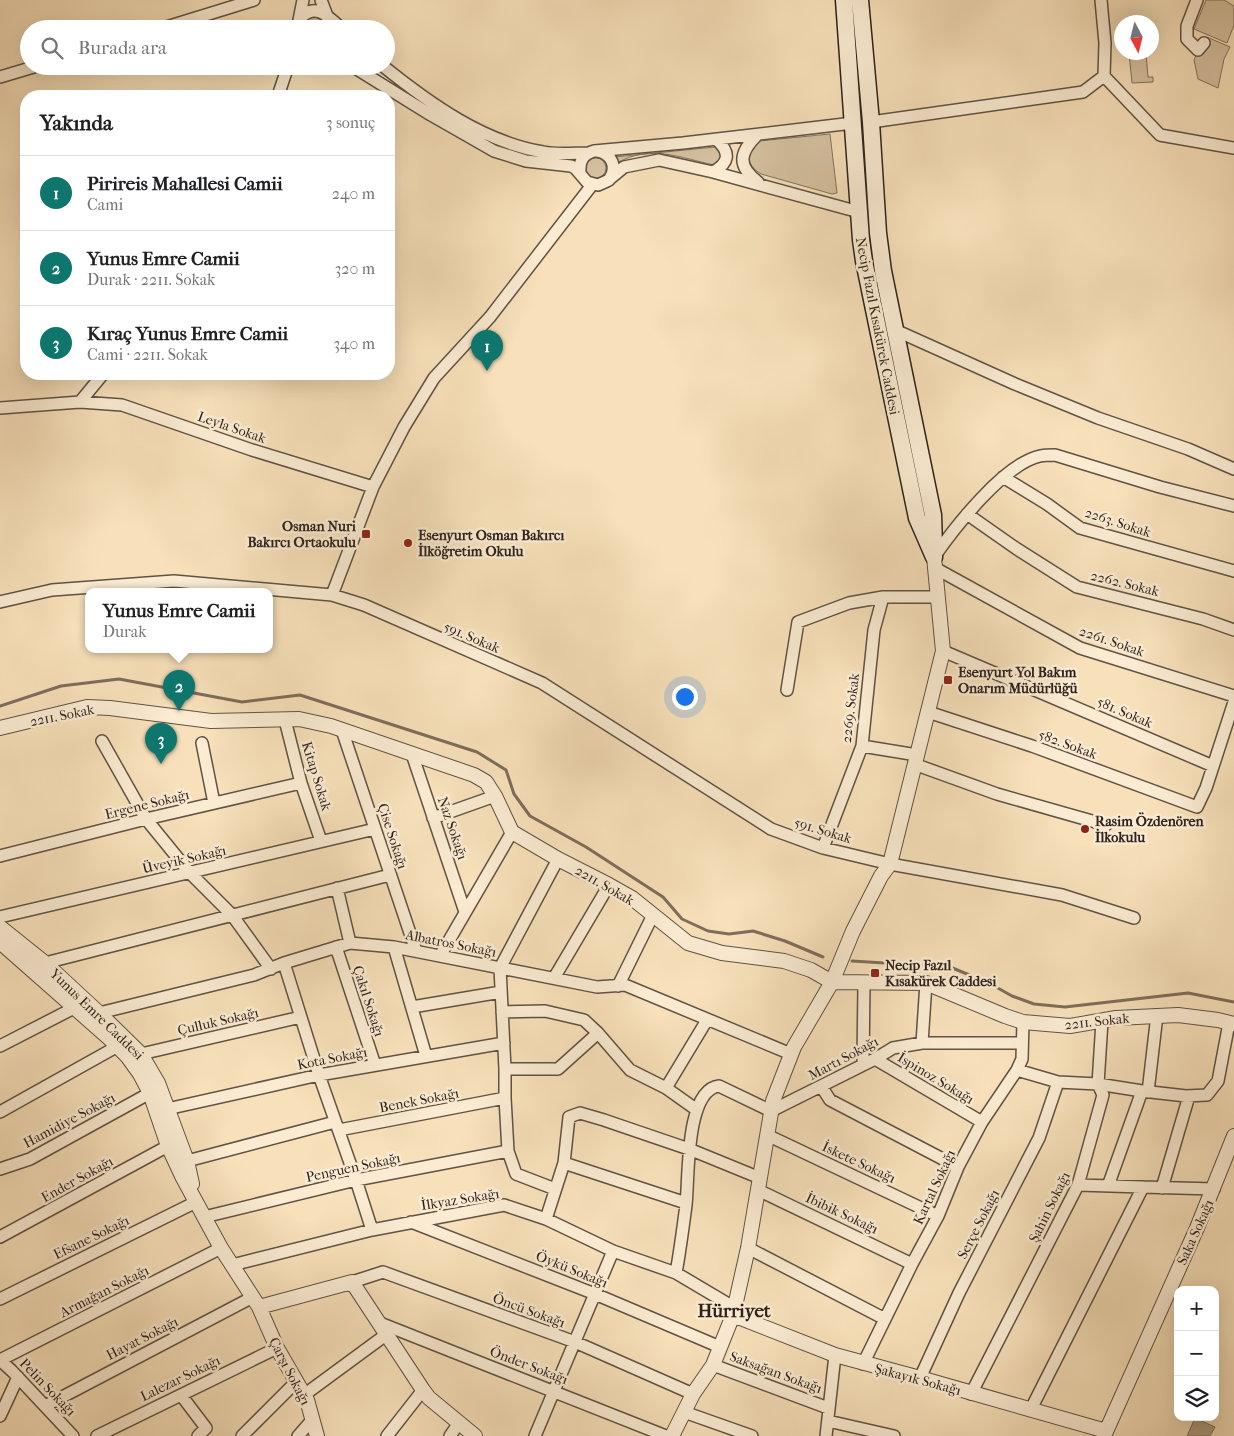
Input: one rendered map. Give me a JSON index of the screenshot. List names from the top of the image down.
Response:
{
  "streets": {
    "main road": ["Necip Fazıl Kısakürek Caddesi"],
    "street": [
      "Leyla Sokak",
      "2263. Sokak",
      "2262. Sokak",
      "591. Sokak",
      "2261. Sokak",
      "2269. Sokak",
      "581. Sokak",
      "2211. Sokak",
      "582. Sokak",
      "Kitap Sokak",
      "Ergene Sokağı",
      "Naz Sokağı",
      "Çise Sokağı",
      "Üveyik Sokağı",
      "Albatros Sokağı",
      "Çakıl Sokağı",
      "Yunus Emre Caddesi",
      "Çulluk Sokağı",
      "Kota Sokağı",
      "Martı Sokağı",
      "İspinoz Sokağı",
      "Benek Sokağı",
      "Hamidiye Sokağı",
      "İskete Sokağı",
      "Penguen Sokağı",
      "Ender Sokağı",
      "Kartal Sokağı",
      "İlkyaz Sokağı",
      "Şahin Sokağı",
      "İbibik Sokağı",
      "Serçe Sokağı",
      "Saka Sokağı",
      "Efsane Sokağı",
      "Öykü Sokağı",
      "Armağan Sokağı",
      "Öncü Sokağı",
      "Hayat Sokağı",
      "Önder Sokağı",
      "Çarşı Sokağı",
      "Saksağan Sokağı",
      "Lalezar Sokağı",
      "Şakayık Sokağı",
      "Pelin Sokağı"
    ]
  },
  "crossings": [
    ["Necip Fazıl Kısakürek Caddesi", "591. Sokak"],
    ["Necip Fazıl Kısakürek Caddesi", "2261. Sokak"],
    ["Necip Fazıl Kısakürek Caddesi", "581. Sokak"],
    ["Necip Fazıl Kısakürek Caddesi", "2211. Sokak"],
    ["Necip Fazıl Kısakürek Caddesi", "582. Sokak"],
    ["Necip Fazıl Kısakürek Caddesi", "Albatros Sokağı"],
    ["Necip Fazıl Kısakürek Caddesi", "Martı Sokağı"],
    ["Necip Fazıl Kısakürek Caddesi", "İskete Sokağı"],
    ["Necip Fazıl Kısakürek Caddesi", "İlkyaz Sokağı"],
    ["Necip Fazıl Kısakürek Caddesi", "İbibik Sokağı"],
    ["Necip Fazıl Kısakürek Caddesi", "Öykü Sokağı"],
    ["Necip Fazıl Kısakürek Caddesi", "Öncü Sokağı"],
    ["Necip Fazıl Kısakürek Caddesi", "Saksağan Sokağı"],
    ["Necip Fazıl Kısakürek Caddesi", "Şakayık Sokağı"],
    ["591. Sokak", "2269. Sokak"],
    ["581. Sokak", "582. Sokak"],
    ["2211. Sokak", "Kitap Sokak"],
    ["2211. Sokak", "Naz Sokağı"],
    ["2211. Sokak", "Çise Sokağı"],
    ["2211. Sokak", "Kartal Sokağı"],
    ["2211. Sokak", "Şahin Sokağı"],
    ["Kitap Sokak", "Ergene Sokağı"],
    ["Kitap Sokak", "Üveyik Sokağı"],
    ["Çise Sokağı", "Üveyik Sokağı"],
    ["Çise Sokağı", "Albatros Sokağı"],
    ["Albatros Sokağı", "Çakıl Sokağı"],
    ["Albatros Sokağı", "Yunus Emre Caddesi"],
    ["Çakıl Sokağı", "Kota Sokağı"],
    ["Yunus Emre Caddesi", "Çulluk Sokağı"],
    ["Yunus Emre Caddesi", "Kota Sokağı"],
    ["Yunus Emre Caddesi", "Benek Sokağı"],
    ["Yunus Emre Caddesi", "Hamidiye Sokağı"],
    ["Yunus Emre Caddesi", "Ender Sokağı"],
    ["Yunus Emre Caddesi", "Efsane Sokağı"],
    ["Yunus Emre Caddesi", "Çarşı Sokağı"],
    ["Martı Sokağı", "İspinoz Sokağı"],
    ["Martı Sokağı", "Kartal Sokağı"],
    ["İspinoz Sokağı", "Kartal Sokağı"],
    ["İskete Sokağı", "Kartal Sokağı"],
    ["Penguen Sokağı", "Çarşı Sokağı"],
    ["Kartal Sokağı", "İbibik Sokağı"],
    ["Kartal Sokağı", "Şakayık Sokağı"],
    ["İlkyaz Sokağı", "Öykü Sokağı"],
    ["İlkyaz Sokağı", "Çarşı Sokağı"],
    ["İlkyaz Sokağı", "Şakayık Sokağı"],
    ["Şahin Sokağı", "Şakayık Sokağı"],
    ["Serçe Sokağı", "Şakayık Sokağı"],
    ["Saka Sokağı", "Şakayık Sokağı"],
    ["Efsane Sokağı", "Çarşı Sokağı"],
    ["Armağan Sokağı", "Çarşı Sokağı"],
    ["Armağan Sokağı", "Pelin Sokağı"],
    ["Hayat Sokağı", "Çarşı Sokağı"],
    ["Hayat Sokağı", "Pelin Sokağı"],
    ["Çarşı Sokağı", "Lalezar Sokağı"]
  ],
  "districts": ["Hürriyet"],
  "places": {
    "transit": ["Osman Nuri Bakırcı Ortaokulu", "Esenyurt Yol Bakım Onarım Müdürlüğü", "Necip Fazıl Kısakürek Caddesi"],
    "other": ["Esenyurt Osman Bakırcı İlköğretim Okulu", "Rasim Özdenören İlkokulu"]
  },
  "north": "bottom",
  "page": {
    "search": "Burada ara",
    "heading": ["Yakında", "3 sonuç"],
    "list": [
      {
        "mark": "1",
        "name": "Pirireis Mahallesi Camii",
        "note": "Cami",
        "value": "240 m"
      },
      {
        "mark": "2",
        "name": "Yunus Emre Camii",
        "note": "Durak · 2211. Sokak",
        "value": "320 m"
      },
      {
        "mark": "3",
        "name": "Kıraç Yunus Emre Camii",
        "note": "Cami · 2211. Sokak",
        "value": "340 m"
      }
    ],
    "pins": ["1", "2", "3"],
    "popup": ["Yunus Emre Camii", "Durak"],
    "map_buttons": ["+", "−"]
  }
}
